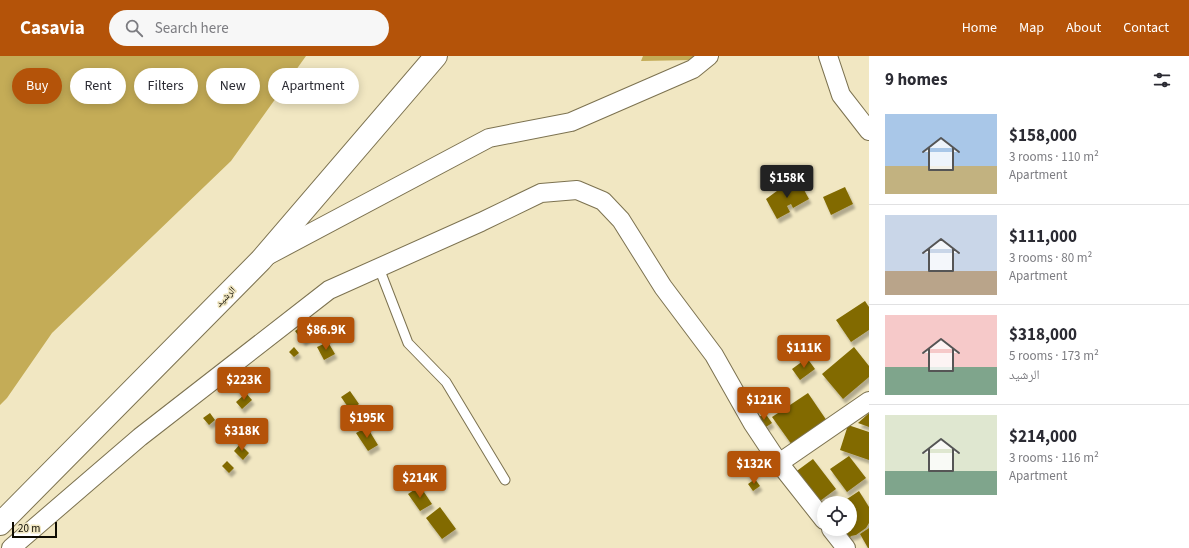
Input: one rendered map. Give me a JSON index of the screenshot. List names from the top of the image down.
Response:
{
  "streets": {
    "main road": ["الرشيد"]
  },
  "scale_bar": "20 m",
  "page": {
    "header": "Casavia",
    "search": "Search here",
    "nav": [
      "Home",
      "Map",
      "About",
      "Contact"
    ],
    "heading": "9 homes",
    "chip": [
      "Buy",
      "Rent",
      "Filters",
      "New",
      "Apartment"
    ],
    "list": [
      {
        "name": "$158,000",
        "note": "3 rooms · 110 m² · Apartment"
      },
      {
        "name": "$111,000",
        "note": "3 rooms · 80 m² · Apartment"
      },
      {
        "name": "$318,000",
        "note": "5 rooms · 173 m² · الرشيد"
      },
      {
        "name": "$214,000",
        "note": "3 rooms · 116 m² · Apartment"
      }
    ],
    "price": [
      "$158K",
      "$86.9K",
      "$111K",
      "$223K",
      "$121K",
      "$195K",
      "$318K",
      "$132K",
      "$214K"
    ],
    "scale": "20 m"
  }
}
